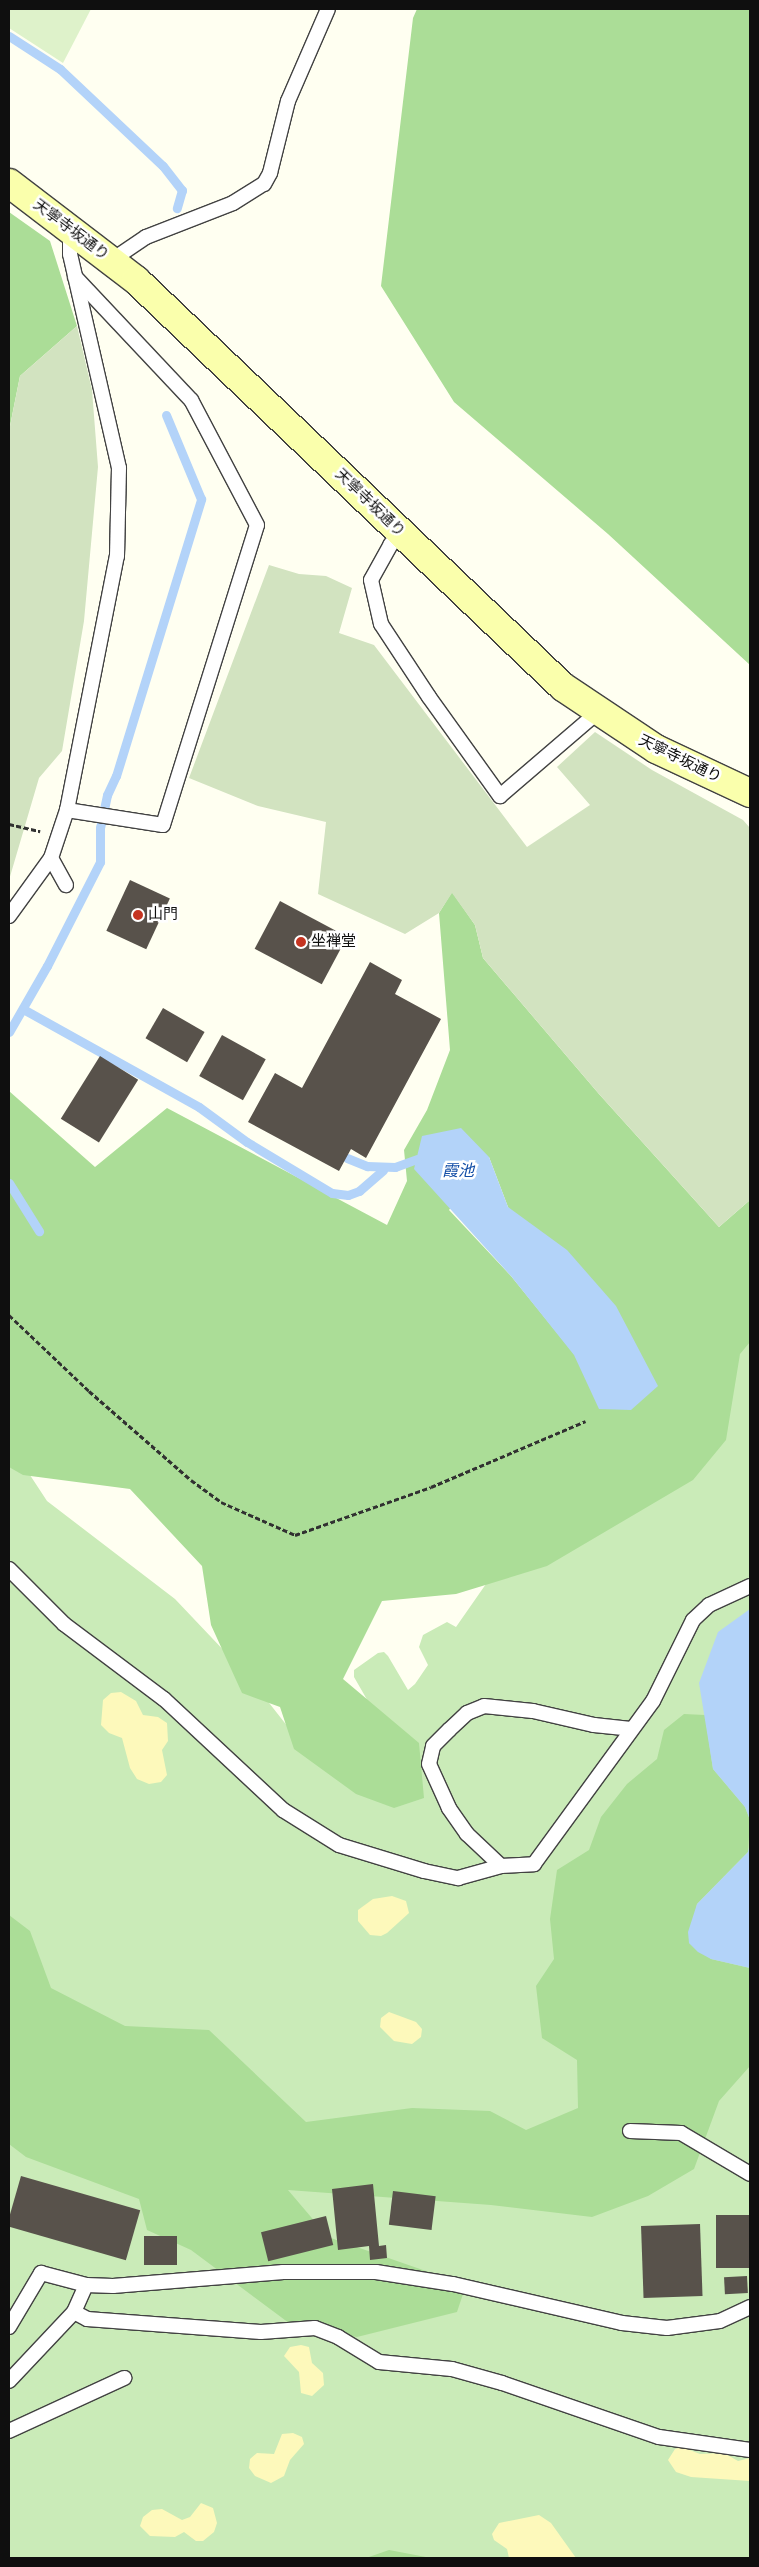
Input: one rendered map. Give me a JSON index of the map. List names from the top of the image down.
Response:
{
  "streets": {
    "street": ["天寧寺坂通り"]
  },
  "water": ["霞池"],
  "places": ["山門", "坐禅堂"]
}
